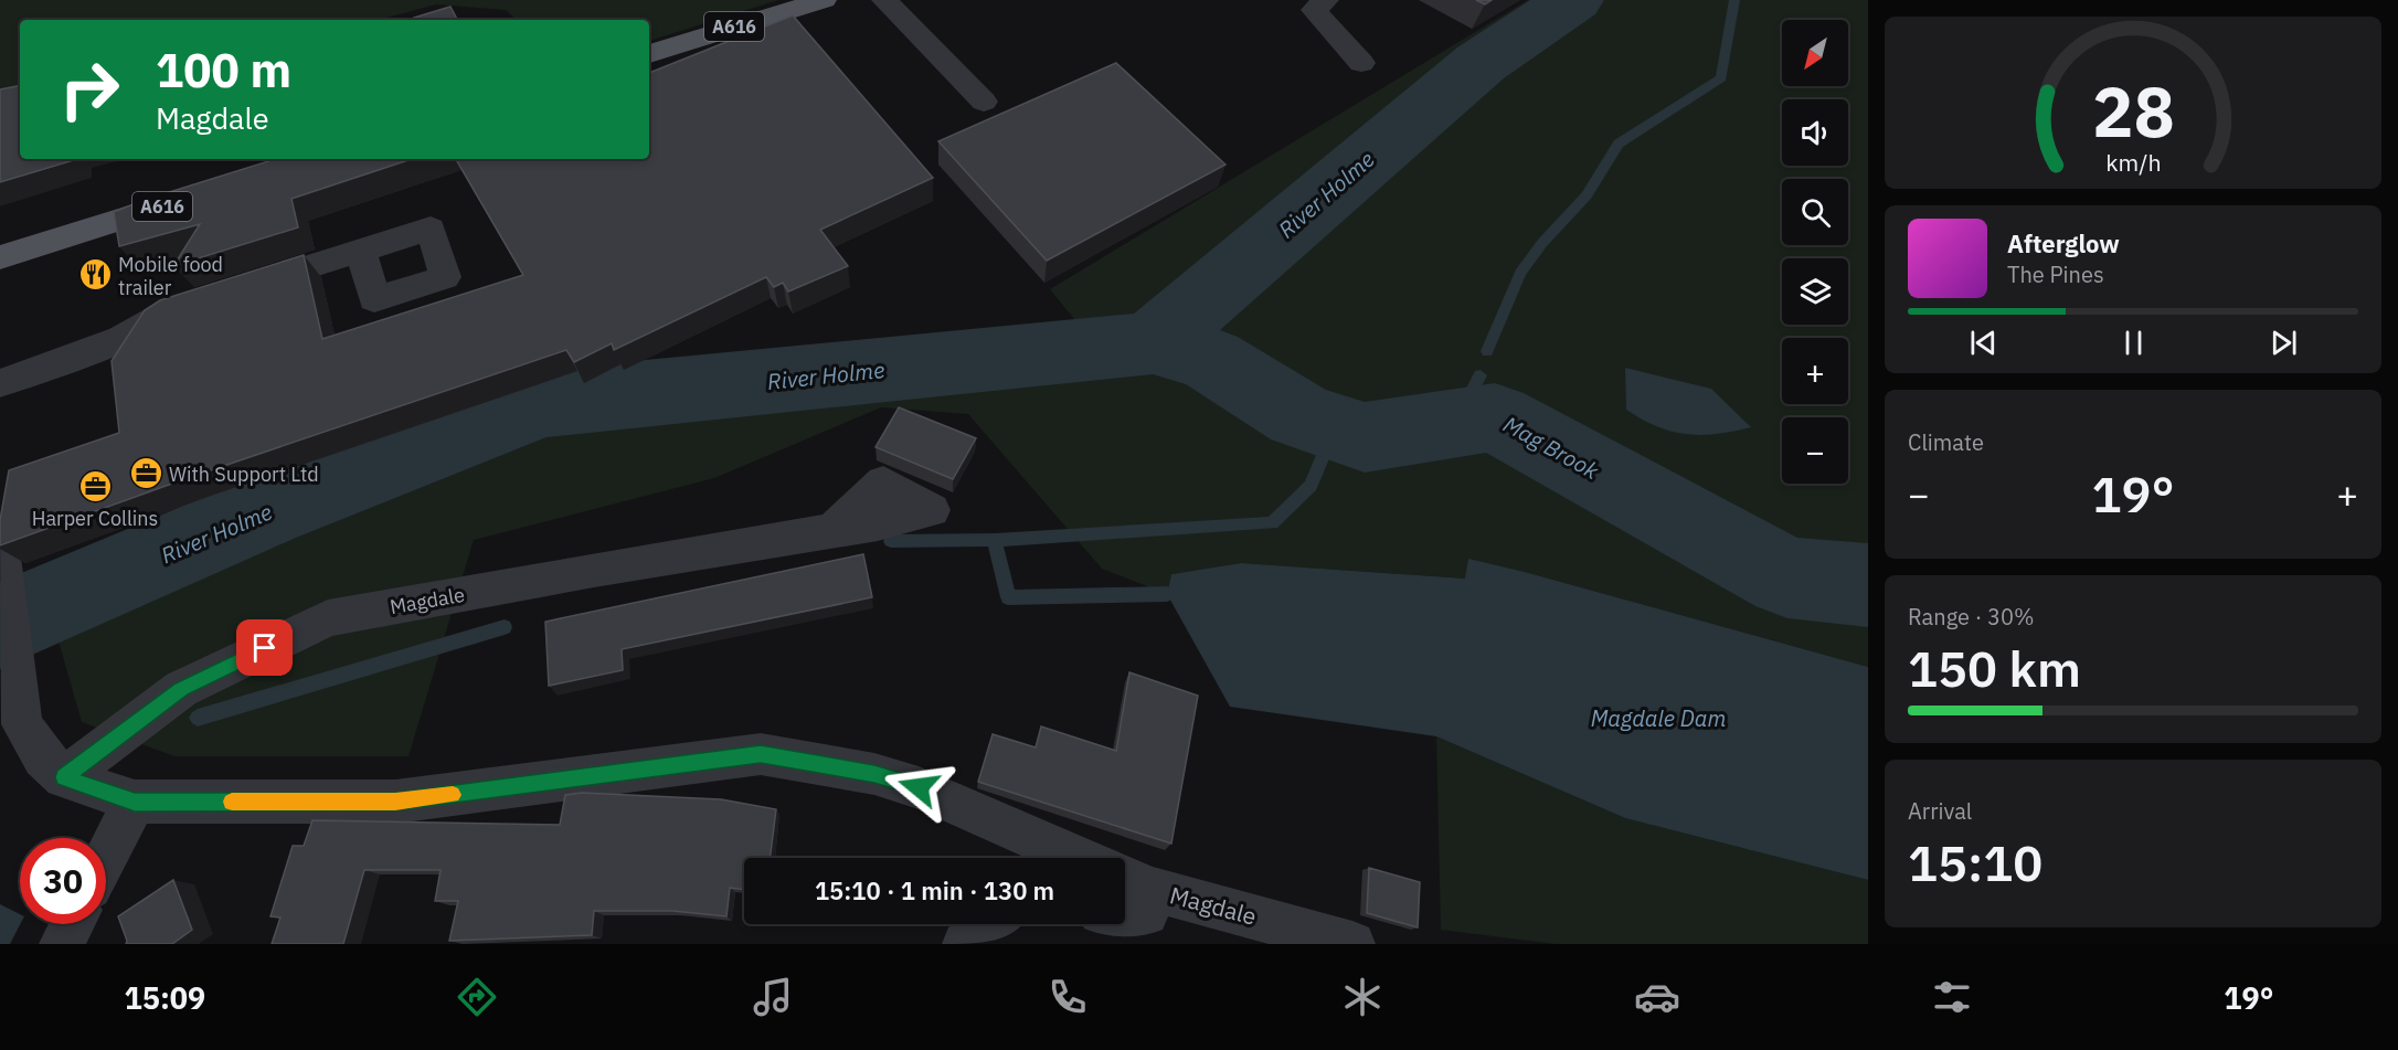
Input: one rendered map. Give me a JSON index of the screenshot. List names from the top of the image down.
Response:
{
  "streets": {
    "main road": ["A616"],
    "street": ["Magdale"]
  },
  "water": ["River Holme", "Mag Brook", "Magdale Dam"],
  "places": {
    "restaurant": ["Mobile food trailer"],
    "office": ["With Support Ltd", "Harper Collins"]
  },
  "north": "bottom left",
  "page": {
    "map_buttons": ["+", "−"],
    "turn": ["100 m", "Magdale"],
    "song": ["Afterglow", "The Pines"],
    "tile": [
      "Climate",
      ["Range · 30%", "150 km"],
      ["Arrival", "15:10"]
    ],
    "heat": ["−", "19°", "+"],
    "limit": "30",
    "trip": "15:10 · 1 min · 130 m",
    "tabs": ["15:09", "19°"],
    "gauge": ["28", "km/h"]
  }
}
